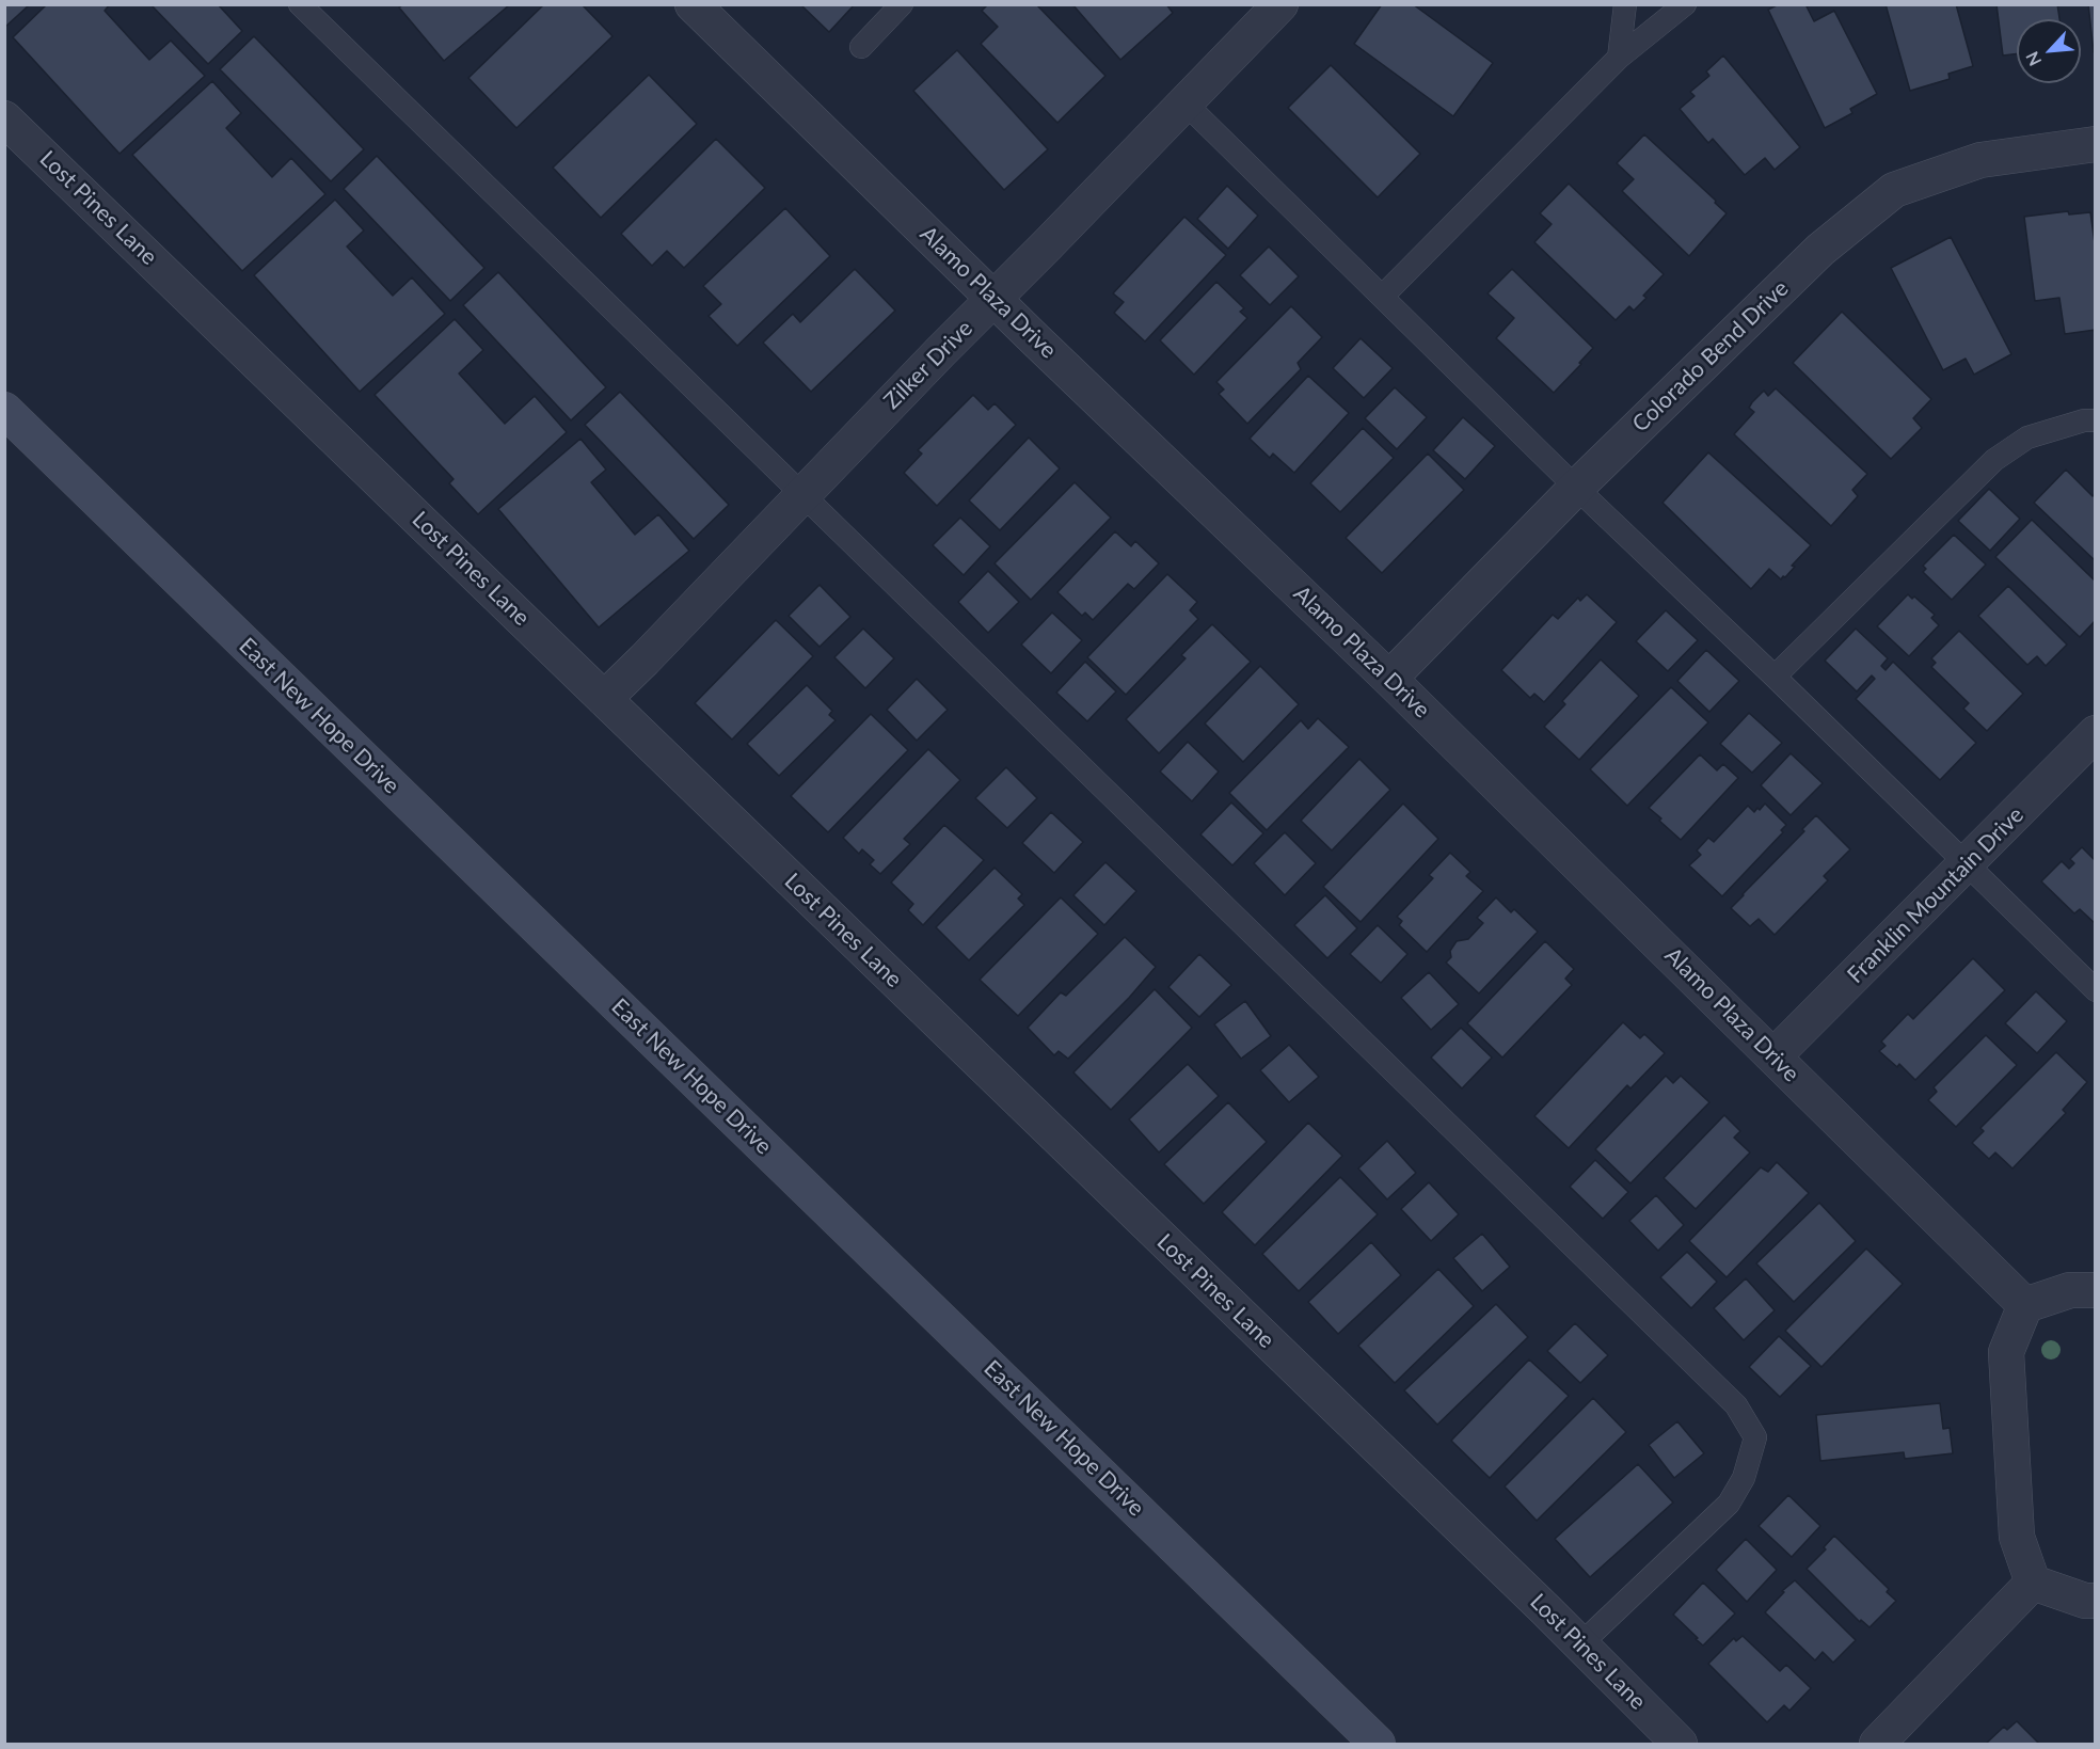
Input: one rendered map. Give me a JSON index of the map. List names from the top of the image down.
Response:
{
  "streets": {
    "main road": ["East New Hope Drive"],
    "street": [
      "Lost Pines Lane",
      "Alamo Plaza Drive",
      "Colorado Bend Drive",
      "Zilker Drive",
      "Franklin Mountain Drive"
    ]
  },
  "crossings": [
    ["Lost Pines Lane", "Zilker Drive"],
    ["Alamo Plaza Drive", "Colorado Bend Drive"],
    ["Alamo Plaza Drive", "Zilker Drive"],
    ["Alamo Plaza Drive", "Franklin Mountain Drive"]
  ],
  "north": "bottom left"
}
